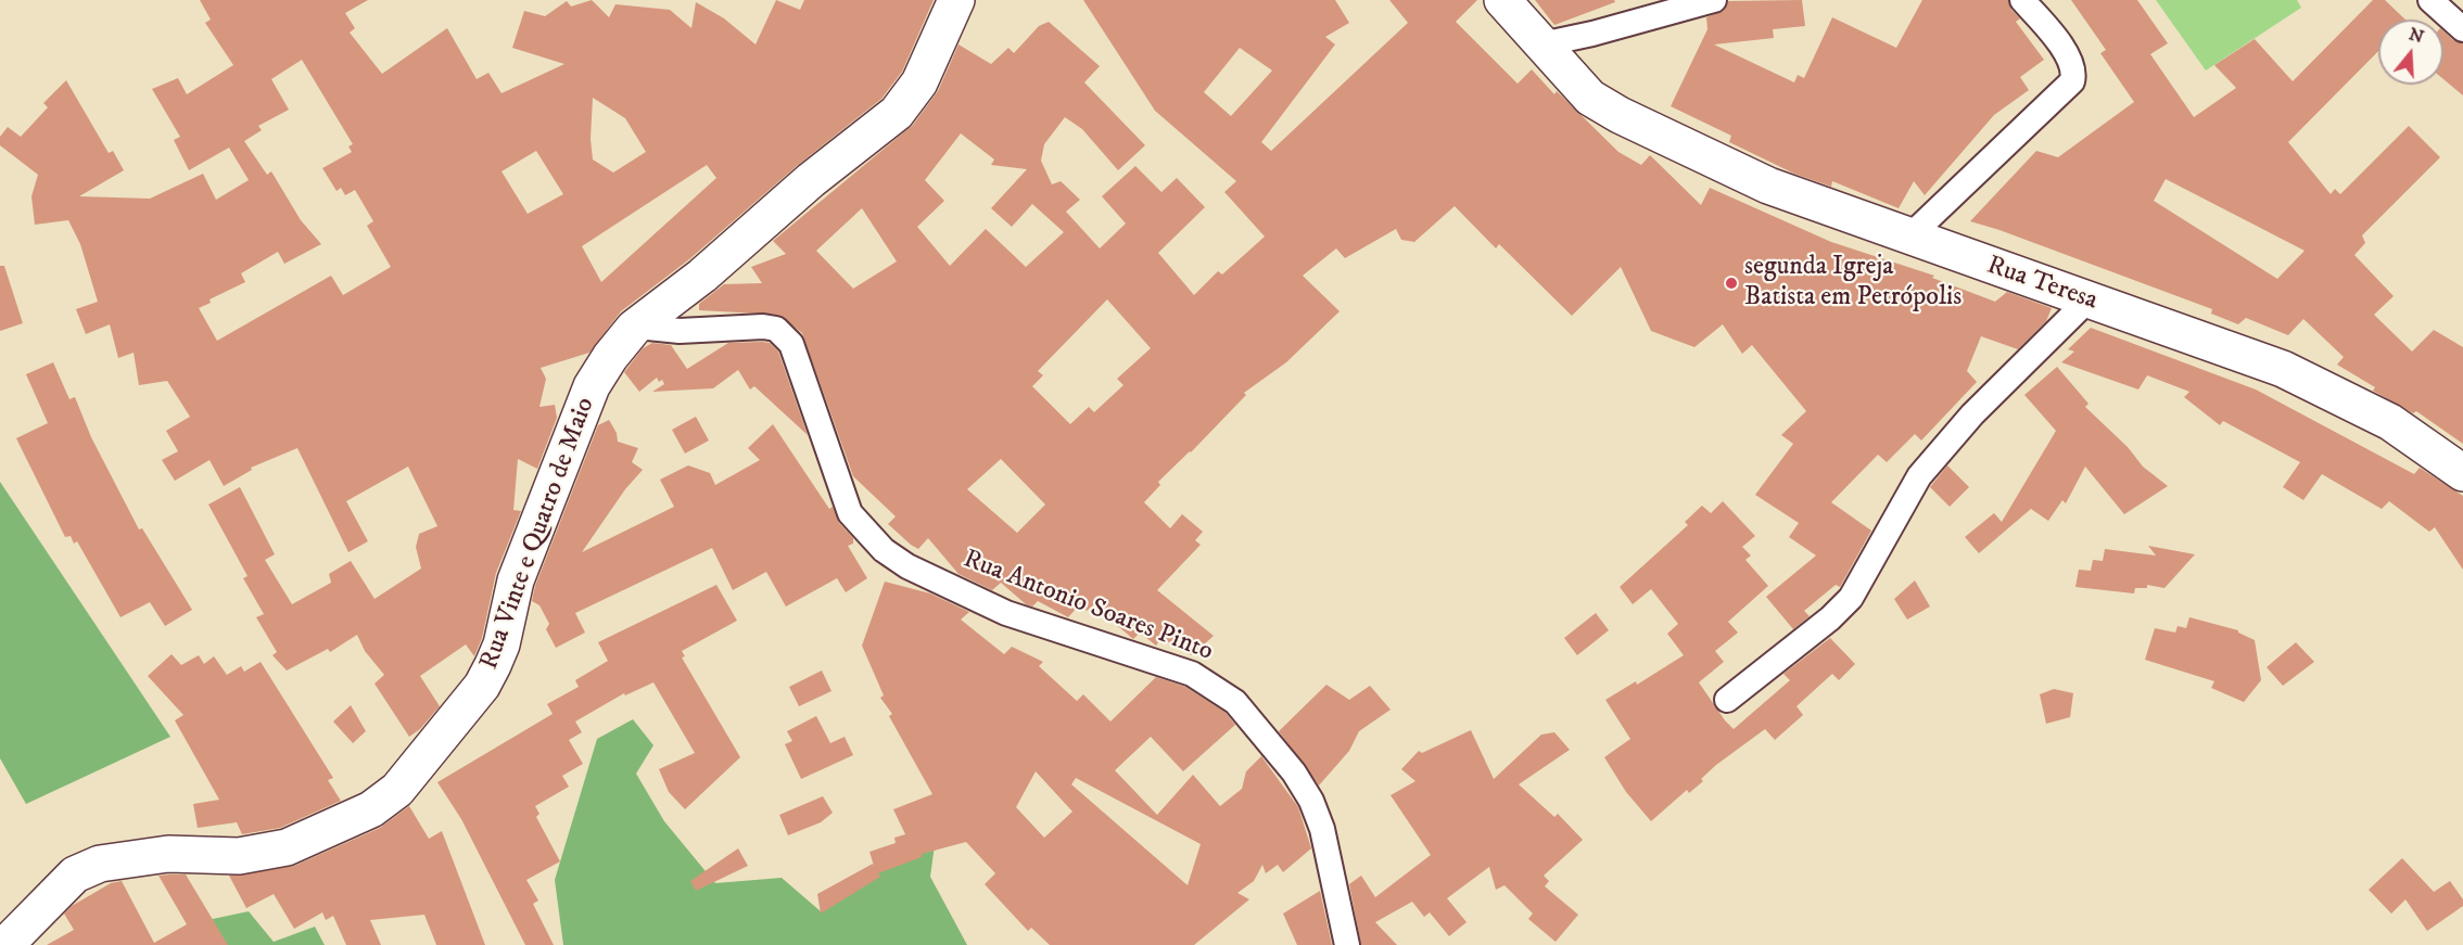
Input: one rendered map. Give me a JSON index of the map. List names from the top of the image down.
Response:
{
  "streets": {
    "street": ["Rua Teresa", "Rua Vinte e Quatro de Maio", "Rua Antonio Soares Pinto"]
  },
  "crossings": [
    ["Rua Vinte e Quatro de Maio", "Rua Antonio Soares Pinto"]
  ],
  "places": ["segunda Igreja Batista em Petrópolis"],
  "north": "top"
}
